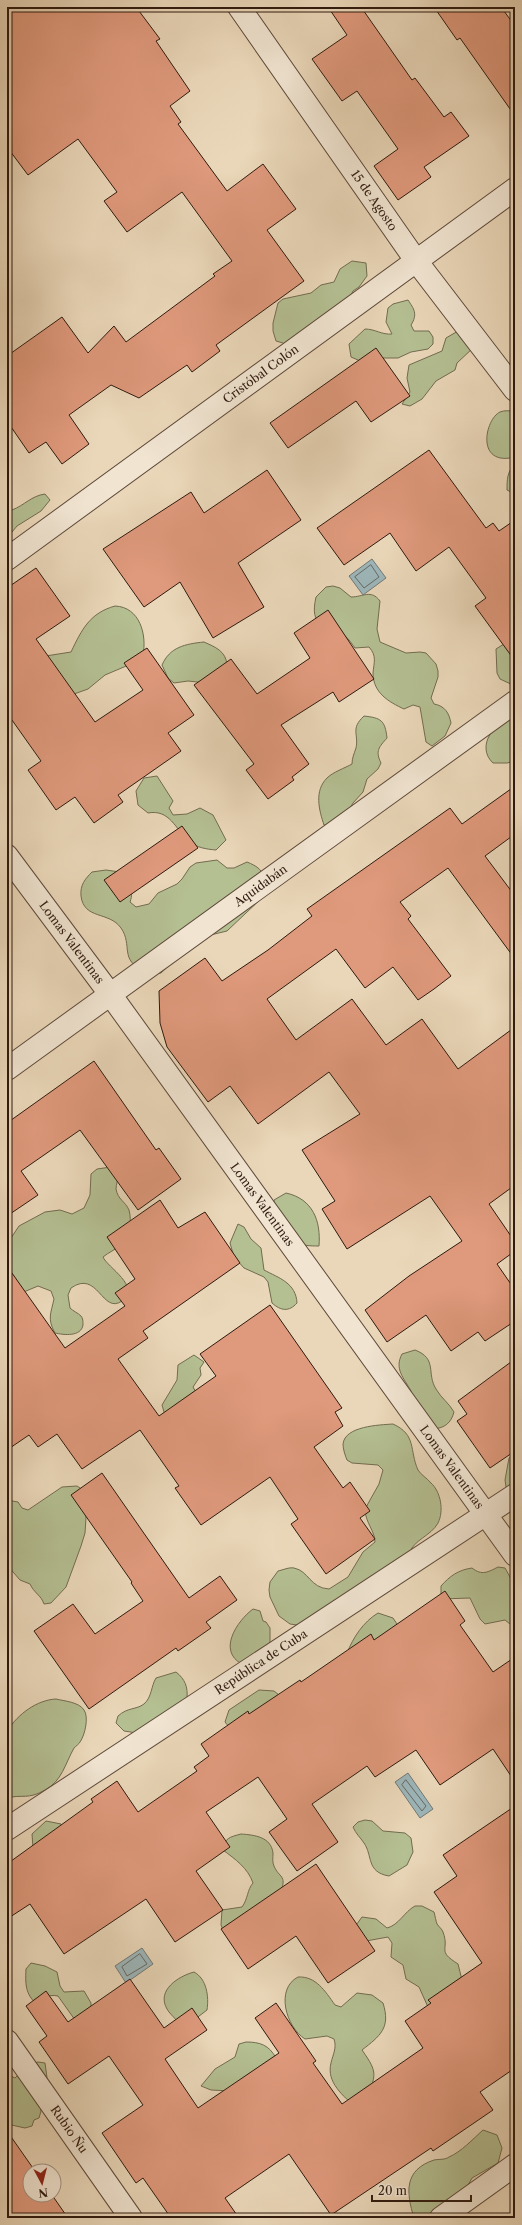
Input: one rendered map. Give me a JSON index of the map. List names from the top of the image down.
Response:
{
  "streets": {
    "street": [
      "15 de Agosto",
      "Cristóbal Colón",
      "Aquidabán",
      "Lomas Valentinas",
      "República de Cuba",
      "Rubio Ñu"
    ]
  },
  "crossings": [
    ["15 de Agosto", "Cristóbal Colón"],
    ["Aquidabán", "Lomas Valentinas"],
    ["Lomas Valentinas", "República de Cuba"]
  ],
  "scale_bar": "20 m",
  "north": "bottom"
}
